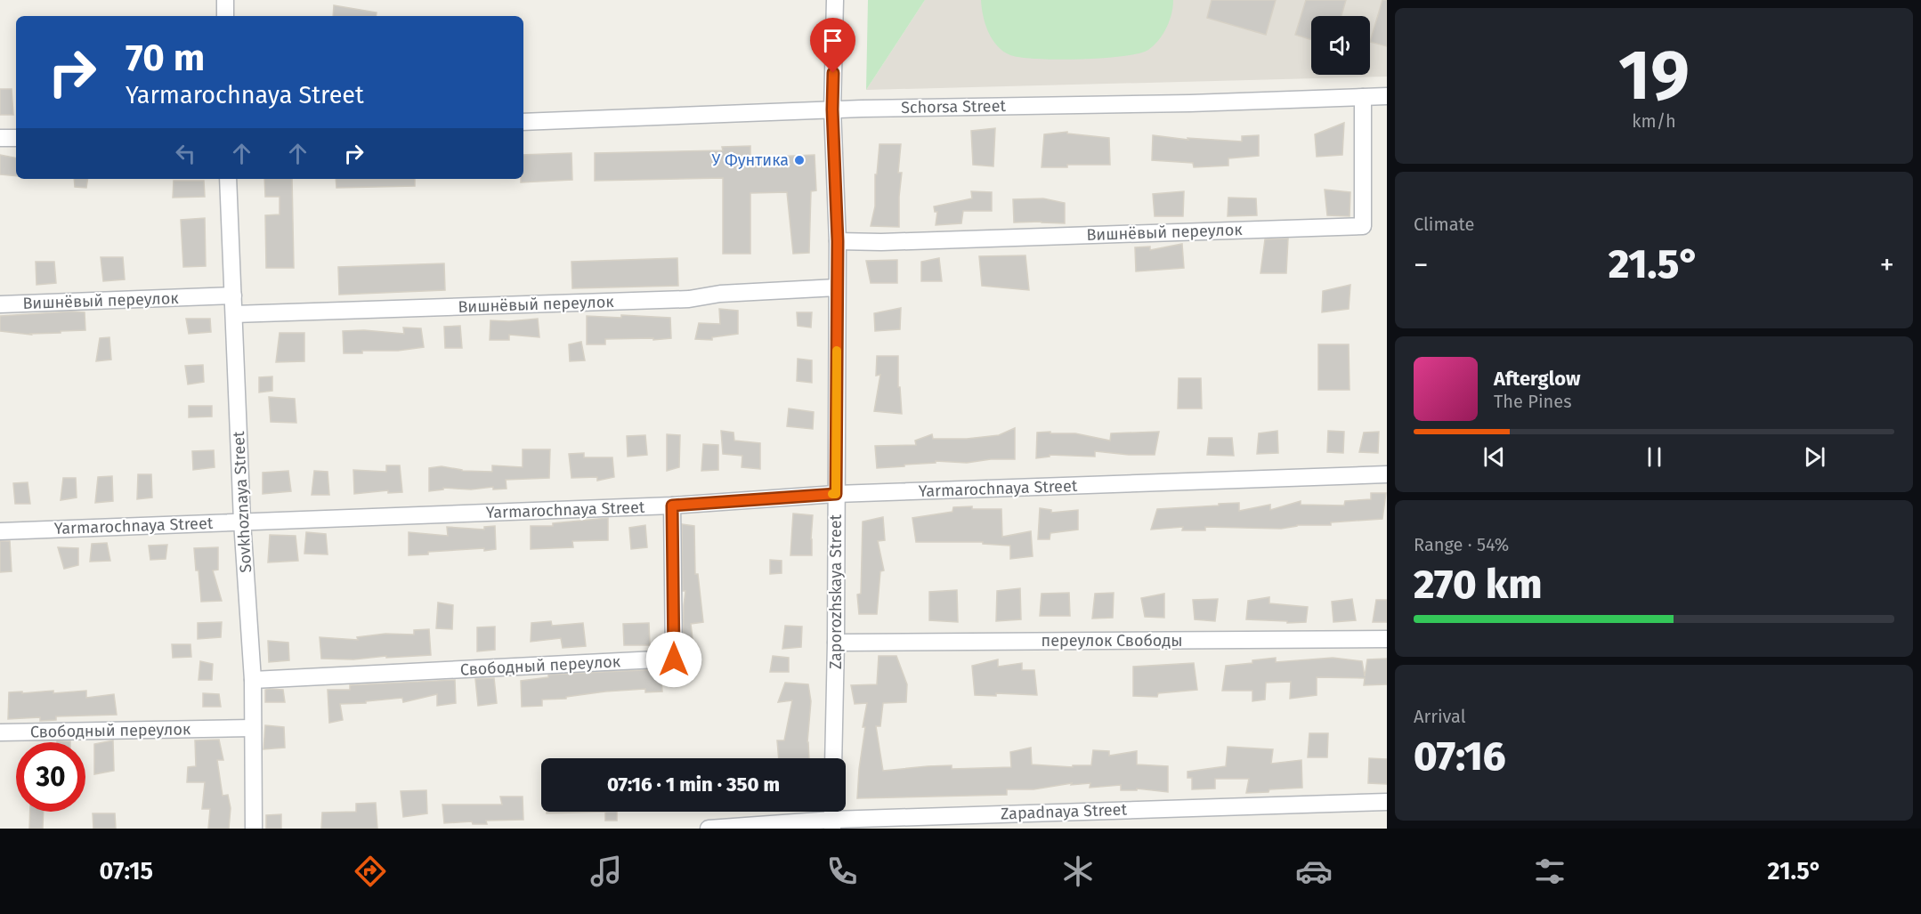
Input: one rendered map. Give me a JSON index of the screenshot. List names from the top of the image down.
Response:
{
  "streets": {
    "street": [
      "Schorsa Street",
      "Вишнёвый переулок",
      "Yarmarochnaya Street",
      "Sovkhoznaya Street",
      "Zaporozhskaya Street",
      "переулок Свободы",
      "Свободный переулок",
      "Zapadnaya Street"
    ]
  },
  "crossings": [
    ["Schorsa Street", "Вишнёвый переулок"],
    ["Schorsa Street", "Zaporozhskaya Street"],
    ["Вишнёвый переулок", "Sovkhoznaya Street"],
    ["Вишнёвый переулок", "Zaporozhskaya Street"],
    ["Yarmarochnaya Street", "Sovkhoznaya Street"],
    ["Yarmarochnaya Street", "Zaporozhskaya Street"],
    ["Yarmarochnaya Street", "Свободный переулок"],
    ["Sovkhoznaya Street", "Свободный переулок"],
    ["Zaporozhskaya Street", "переулок Свободы"]
  ],
  "places": ["У Фунтика"],
  "page": {
    "tile": [
      ["19", "km/h"],
      "Climate",
      ["Range · 54%", "270 km"],
      ["Arrival", "07:16"]
    ],
    "turn": ["70 m", "Yarmarochnaya Street"],
    "heat": ["−", "21.5°", "+"],
    "song": ["Afterglow", "The Pines"],
    "limit": "30",
    "trip": "07:16 · 1 min · 350 m",
    "tabs": ["07:15", "21.5°"]
  }
}
